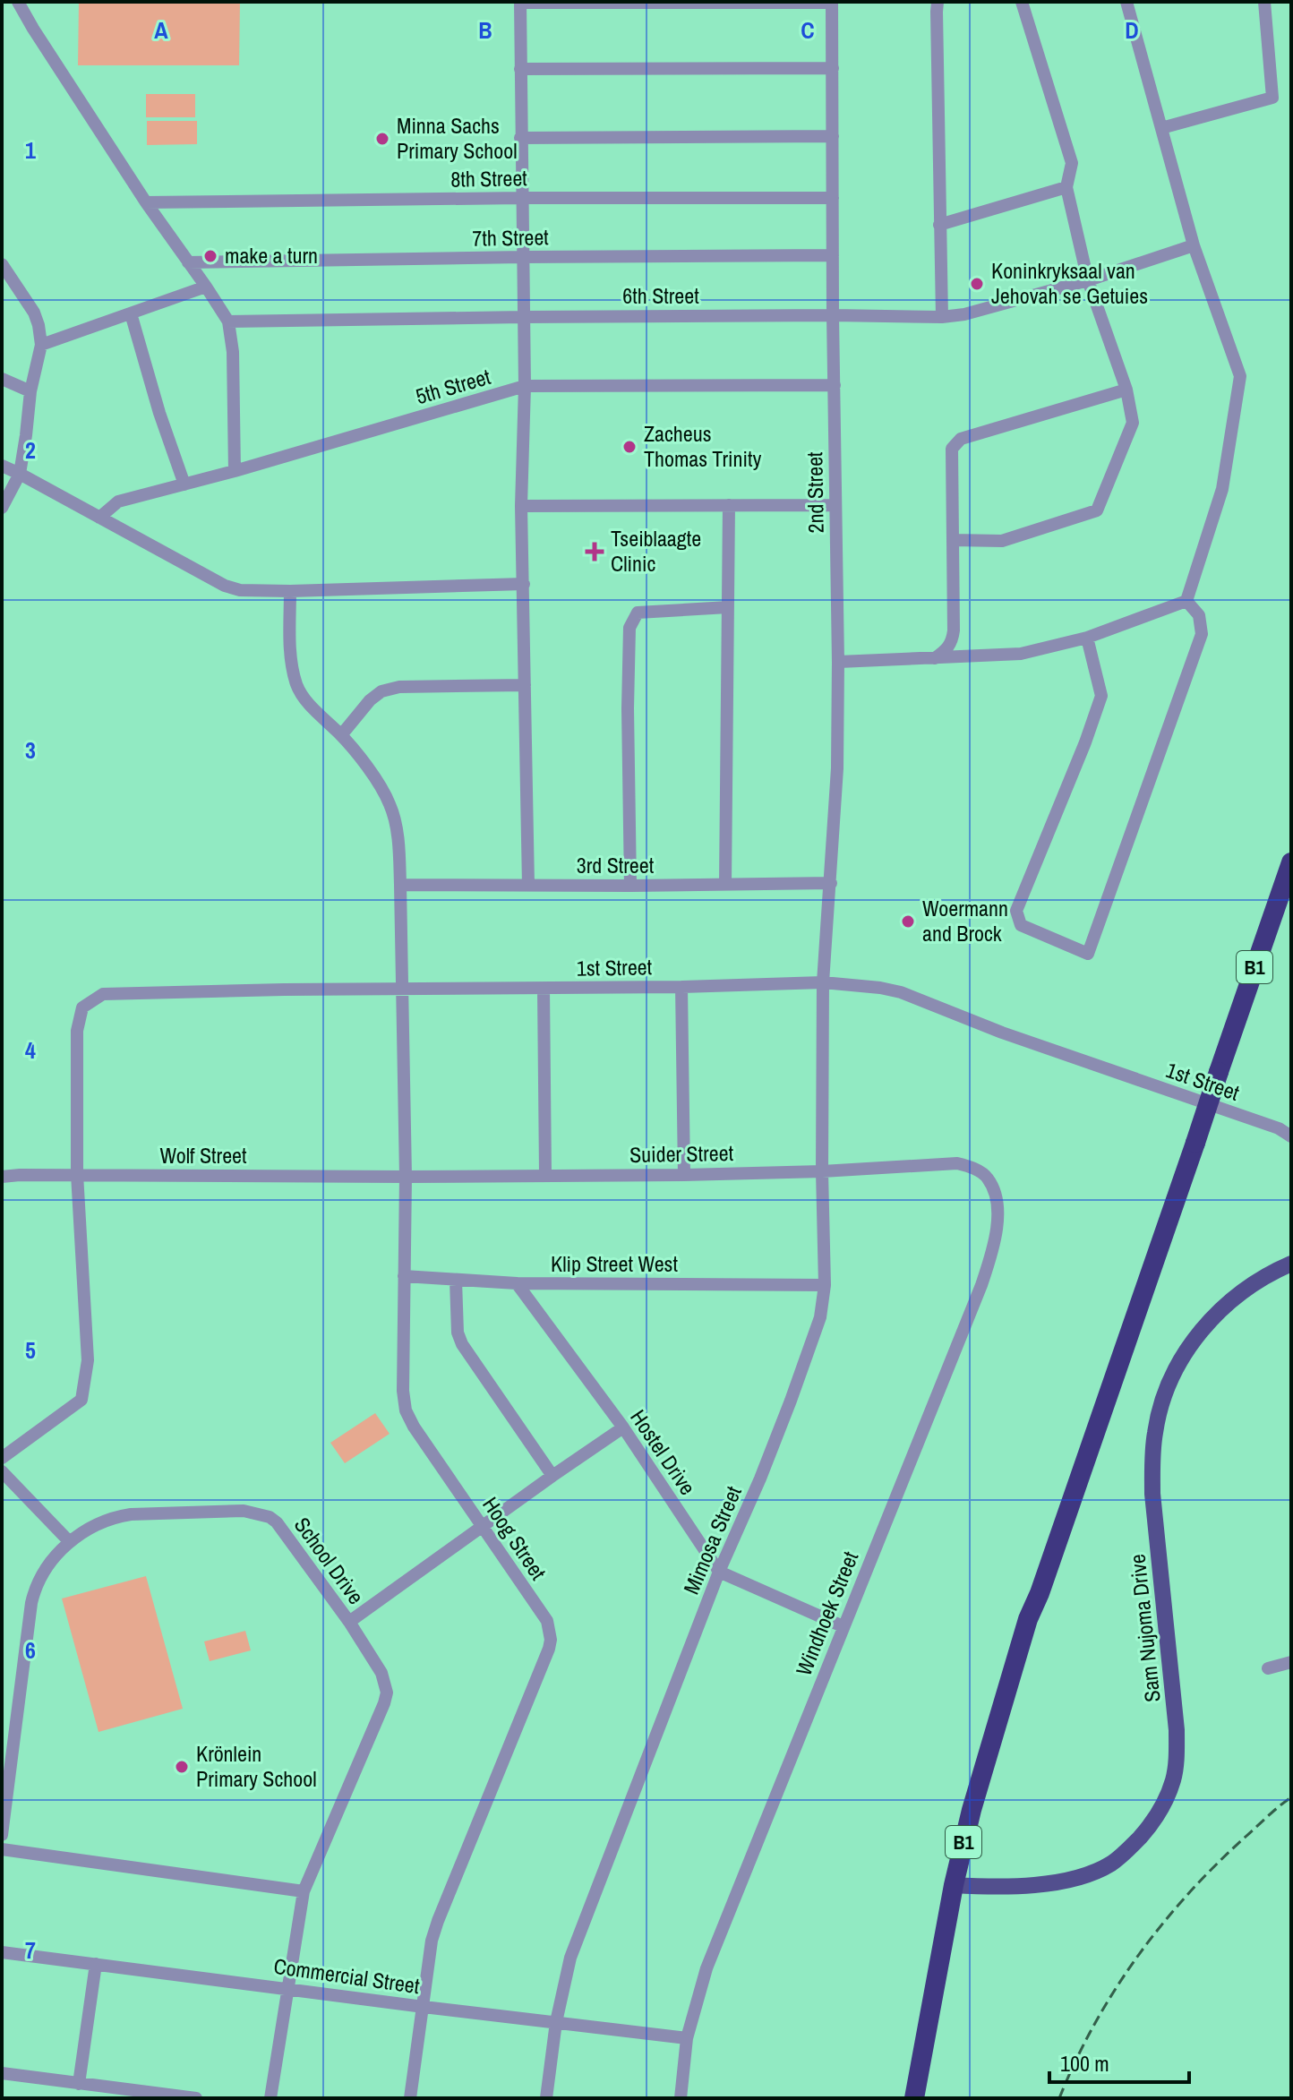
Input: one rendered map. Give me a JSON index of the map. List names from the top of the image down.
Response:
{
  "streets": {
    "highway": ["B1"],
    "main road": ["Sam Nujoma Drive"],
    "street": [
      "8th Street",
      "7th Street",
      "6th Street",
      "5th Street",
      "2nd Street",
      "3rd Street",
      "1st Street",
      "Suider Street",
      "Wolf Street",
      "Klip Street West",
      "Hostel Drive",
      "Hoog Street",
      "Mimosa Street",
      "School Drive",
      "Windhoek Street",
      "Commercial Street"
    ]
  },
  "crossings": [
    ["8th Street", "2nd Street"],
    ["7th Street", "2nd Street"],
    ["6th Street", "2nd Street"],
    ["5th Street", "2nd Street"],
    ["2nd Street", "3rd Street"],
    ["2nd Street", "1st Street"],
    ["2nd Street", "Mimosa Street"],
    ["3rd Street", "Hoog Street"],
    ["B1", "Sam Nujoma Drive"],
    ["1st Street", "Wolf Street"],
    ["1st Street", "Hoog Street"],
    ["1st Street", "Mimosa Street"],
    ["Suider Street", "Wolf Street"],
    ["Suider Street", "Hoog Street"],
    ["Suider Street", "Mimosa Street"],
    ["Suider Street", "Windhoek Street"],
    ["Wolf Street", "Hoog Street"],
    ["Klip Street West", "Hostel Drive"],
    ["Klip Street West", "Hoog Street"],
    ["Klip Street West", "Mimosa Street"],
    ["Hostel Drive", "Mimosa Street"],
    ["Hoog Street", "Commercial Street"],
    ["Mimosa Street", "Commercial Street"],
    ["School Drive", "Commercial Street"],
    ["Windhoek Street", "Commercial Street"]
  ],
  "places": {
    "other": [
      "Minna Sachs Primary School",
      "make a turn",
      "Koninkryksaal van Jehovah se Getuies",
      "Zacheus Thomas Trinity",
      "Woermann and Brock",
      "Krönlein Primary School"
    ],
    "health": ["Tseiblaagte Clinic"]
  },
  "scale_bar": "100 m",
  "grid": {
    "columns": [
      "A",
      "B",
      "C",
      "D"
    ],
    "rows": [
      "1",
      "2",
      "3",
      "4",
      "5",
      "6",
      "7"
    ]
  }
}
